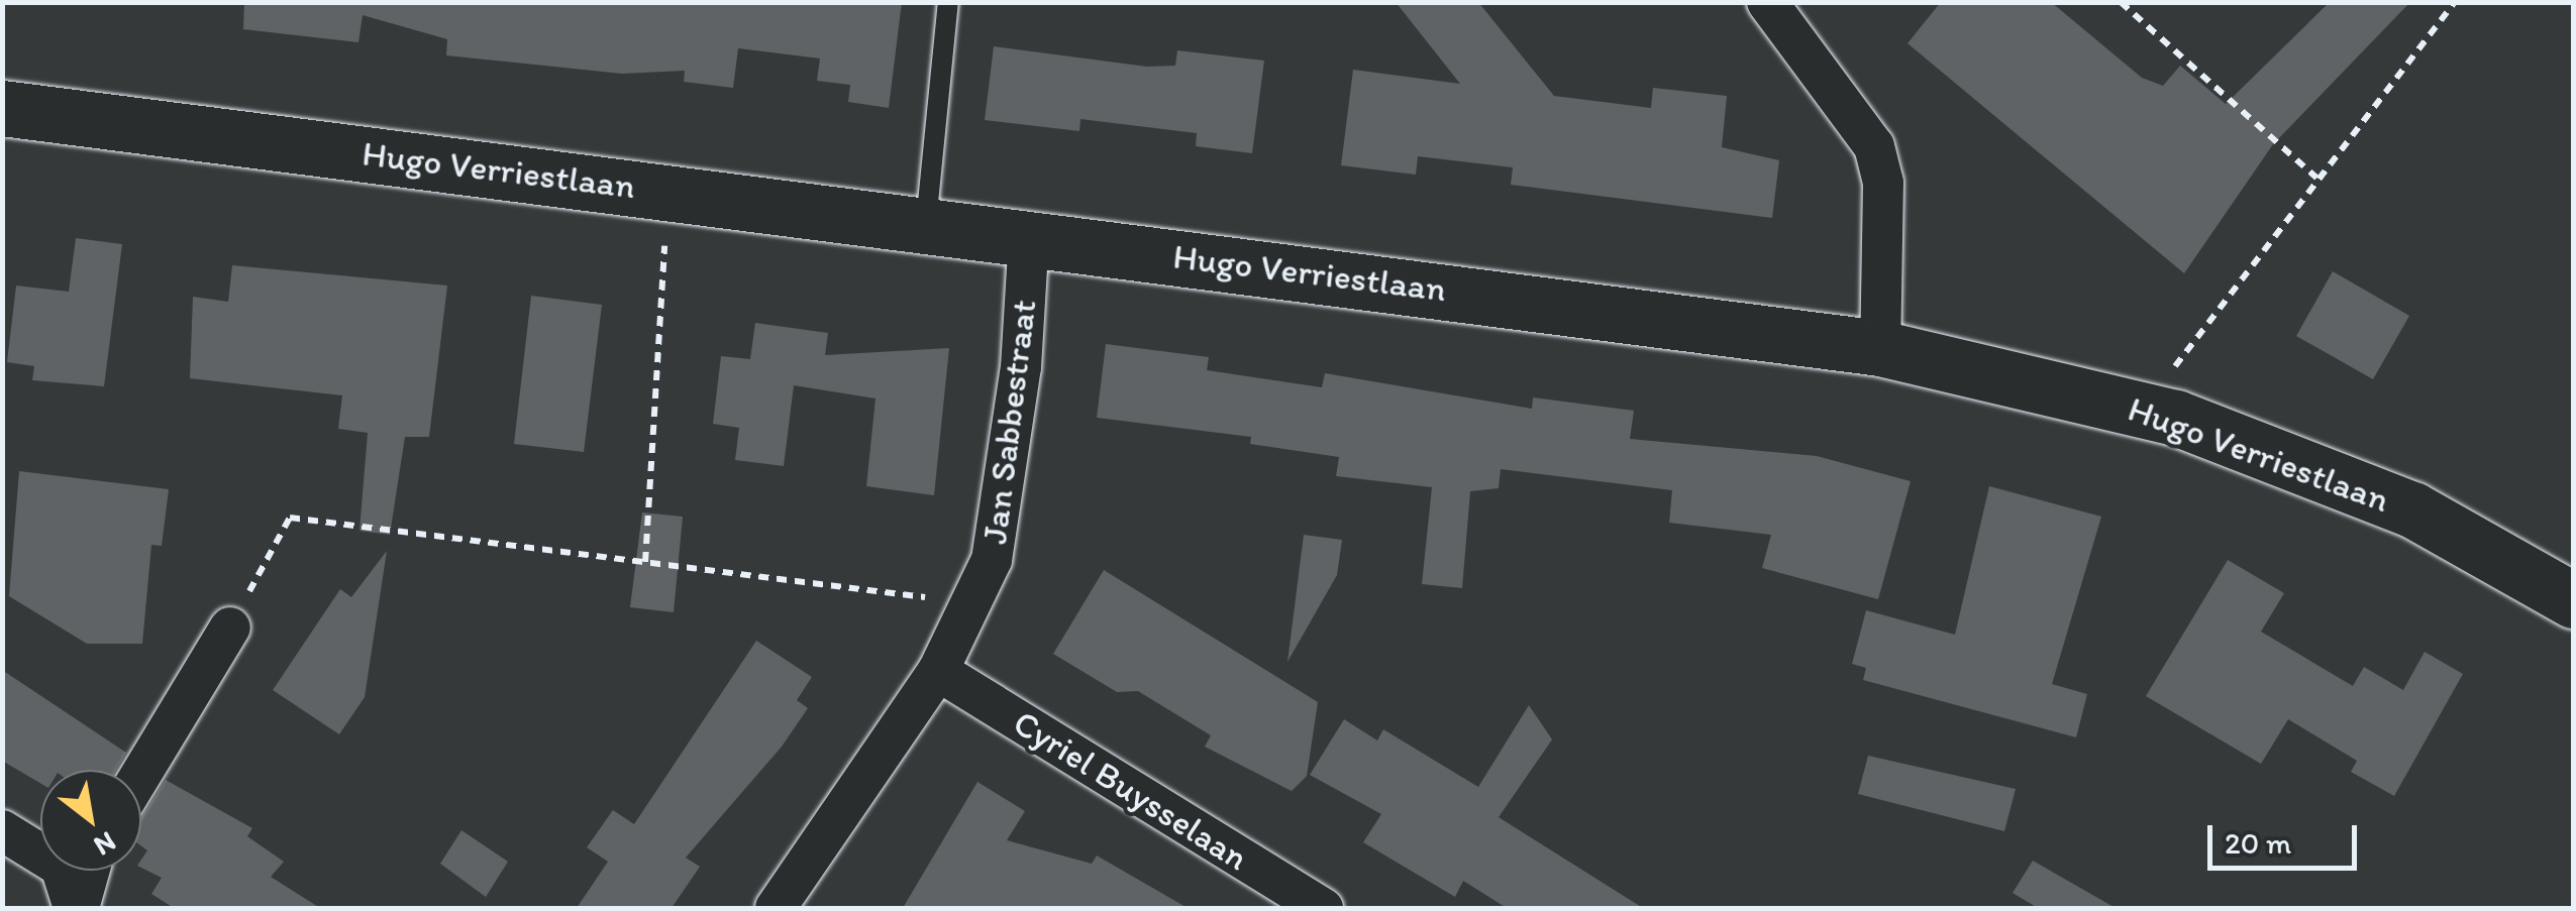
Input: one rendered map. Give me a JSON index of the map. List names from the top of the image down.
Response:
{
  "streets": {
    "street": ["Hugo Verriestlaan", "Jan Sabbestraat", "Cyriel Buysselaan"]
  },
  "crossings": [
    ["Hugo Verriestlaan", "Jan Sabbestraat"],
    ["Jan Sabbestraat", "Cyriel Buysselaan"]
  ],
  "scale_bar": "20 m",
  "north": "bottom right"
}
